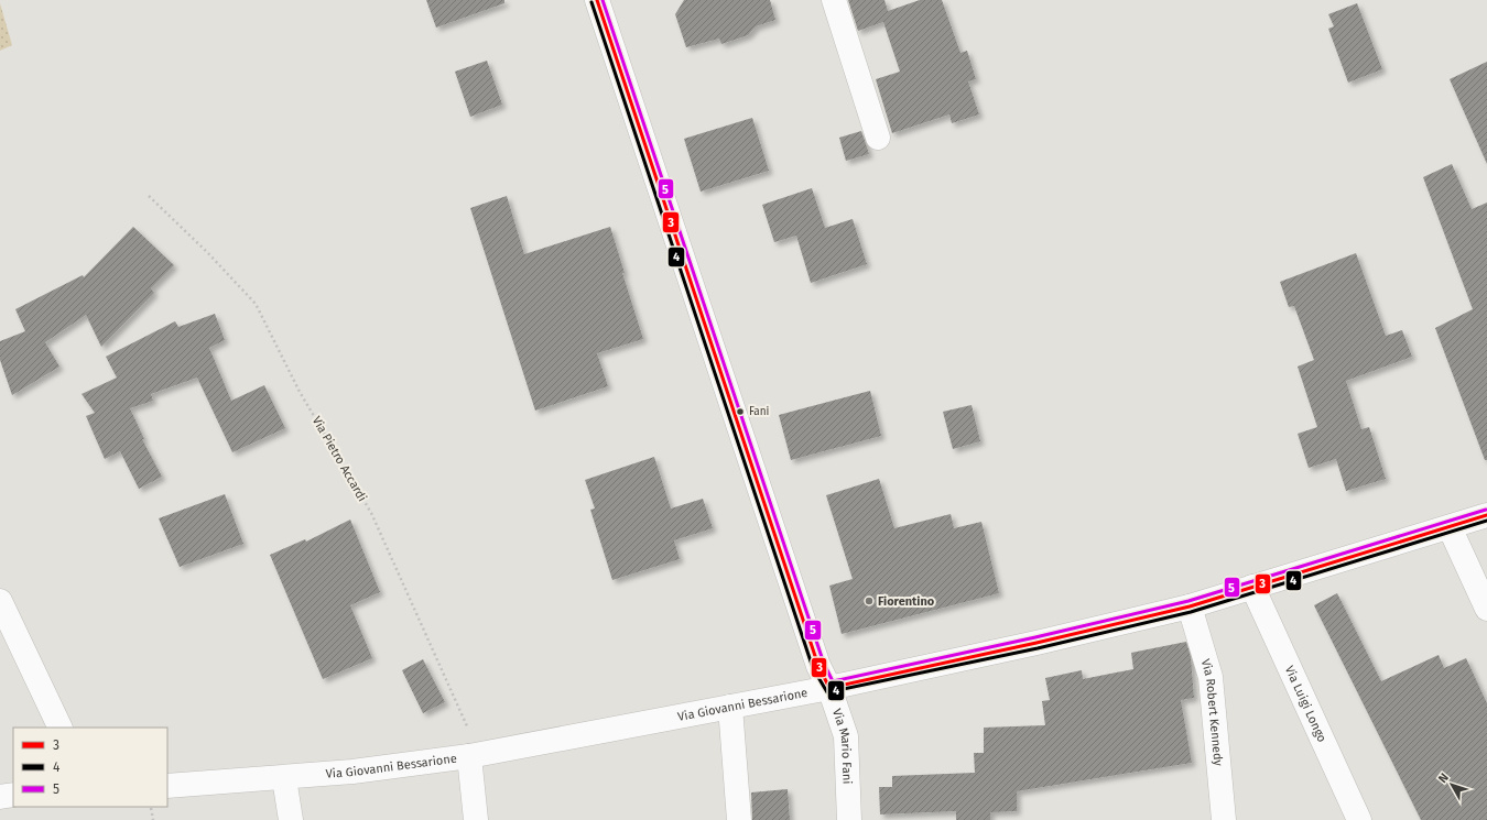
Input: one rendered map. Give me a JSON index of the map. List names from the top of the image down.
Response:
{
  "streets": {
    "street": [
      "Via Luigi Longo",
      "Via Giovanni Bessarione",
      "Via Robert Kennedy",
      "Via Mario Fani"
    ],
    "path": ["Via Pietro Accardi"]
  },
  "crossings": [
    ["Via Pietro Accardi", "Via Giovanni Bessarione"],
    ["Via Luigi Longo", "Via Giovanni Bessarione"],
    ["Via Giovanni Bessarione", "Via Robert Kennedy"],
    ["Via Giovanni Bessarione", "Via Mario Fani"]
  ],
  "places": ["Fani", "Fiorentino"],
  "lines": ["transit line 3", "transit line 5", "transit line 4"],
  "legend": ["3", "4", "5"],
  "north": "top left"
}
